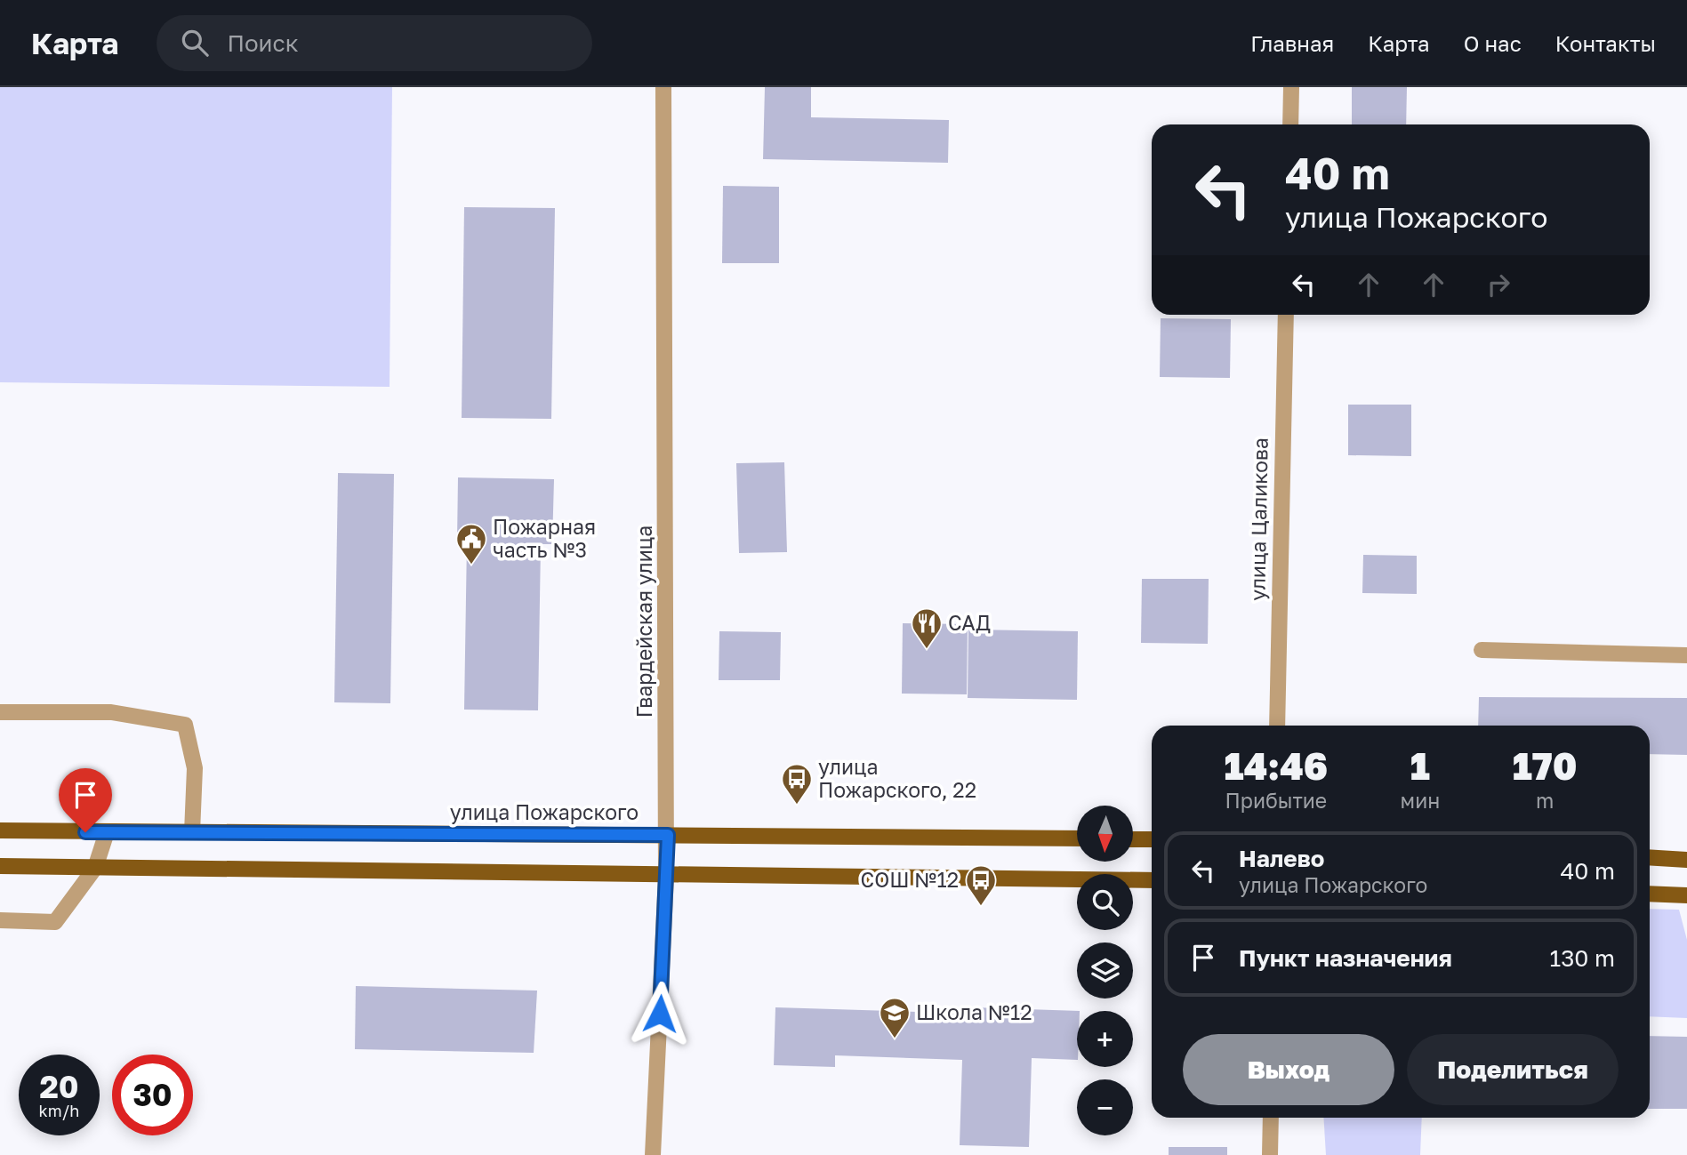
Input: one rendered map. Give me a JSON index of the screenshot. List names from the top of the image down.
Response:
{
  "streets": {
    "main road": ["улица Пожарского"],
    "street": ["улица Цаликова", "Гвардейская улица"]
  },
  "crossings": [
    ["Гвардейская улица", "улица Пожарского"]
  ],
  "places": {
    "public building": ["Пожарная часть №3"],
    "restaurant": ["САД"],
    "bus stop": ["улица Пожарского, 22", "СОШ №12"],
    "school or university": ["Школа №12"]
  },
  "north": "bottom",
  "page": {
    "header": "Карта",
    "search": "Поиск",
    "nav": [
      "Главная",
      "Карта",
      "О нас",
      "Контакты"
    ],
    "turn": ["40 m", "улица Пожарского"],
    "eta": [
      "14:46",
      "Прибытие",
      "1",
      "мин",
      "170",
      "m"
    ],
    "map_buttons": ["+", "−"],
    "list": [
      {
        "name": "Налево",
        "note": "улица Пожарского",
        "value": "40 m"
      },
      {
        "name": "Пункт назначения",
        "value": "130 m"
      }
    ],
    "buttons": ["Выход", "Поделиться"],
    "speed": "20 km/h",
    "limit": "30"
  }
}
